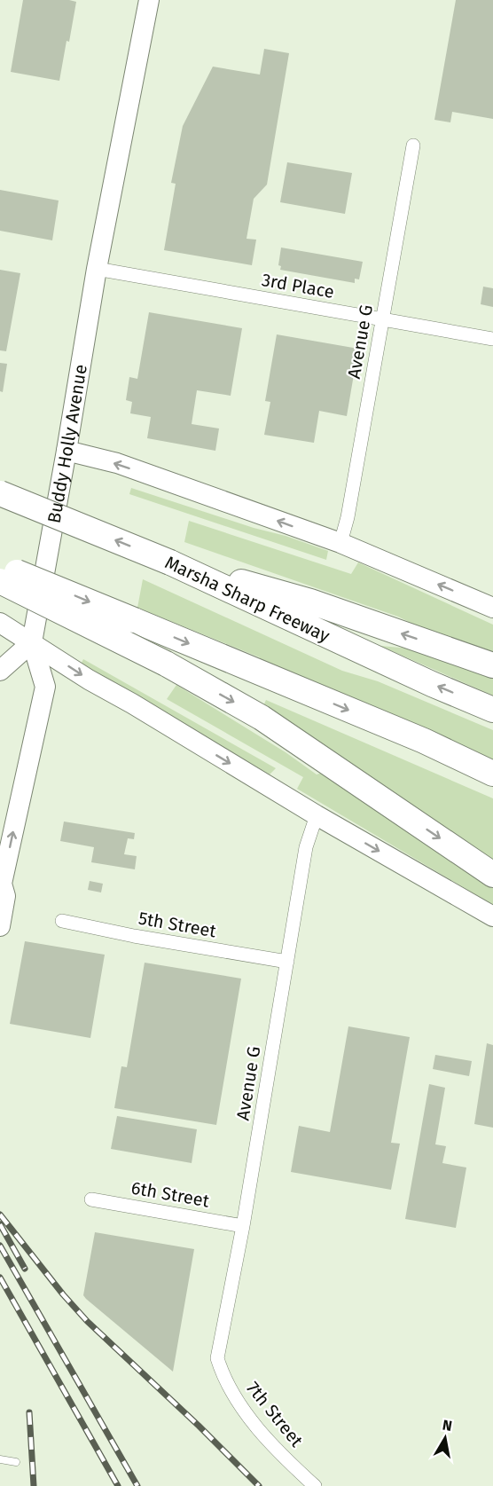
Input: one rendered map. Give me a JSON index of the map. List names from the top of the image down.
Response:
{
  "streets": {
    "highway": ["Marsha Sharp Freeway"],
    "main road": ["Buddy Holly Avenue"],
    "street": [
      "3rd Place",
      "Avenue G",
      "5th Street",
      "6th Street",
      "7th Street"
    ]
  },
  "crossings": [
    ["3rd Place", "Avenue G"],
    ["3rd Place", "Buddy Holly Avenue"],
    ["Avenue G", "5th Street"],
    ["Avenue G", "6th Street"],
    ["Avenue G", "7th Street"]
  ],
  "north": "top"
}
